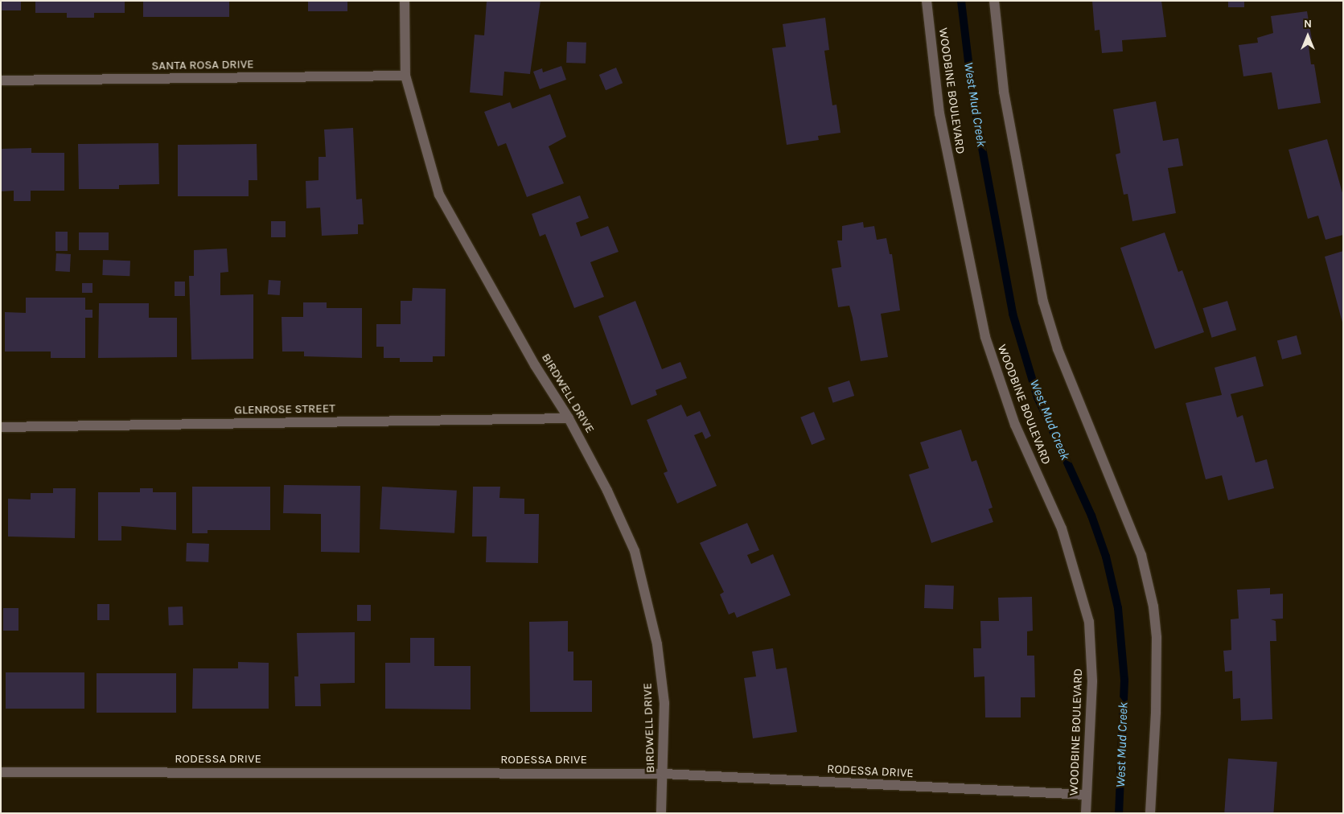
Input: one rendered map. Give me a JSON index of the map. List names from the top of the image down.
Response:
{
  "streets": {
    "street": [
      "SANTA ROSA DRIVE",
      "WOODBINE BOULEVARD",
      "BIRDWELL DRIVE",
      "GLENROSE STREET",
      "RODESSA DRIVE"
    ]
  },
  "crossings": [
    ["SANTA ROSA DRIVE", "BIRDWELL DRIVE"],
    ["WOODBINE BOULEVARD", "RODESSA DRIVE"],
    ["BIRDWELL DRIVE", "GLENROSE STREET"],
    ["BIRDWELL DRIVE", "RODESSA DRIVE"]
  ],
  "water": ["West Mud Creek"],
  "north": "top"
}
